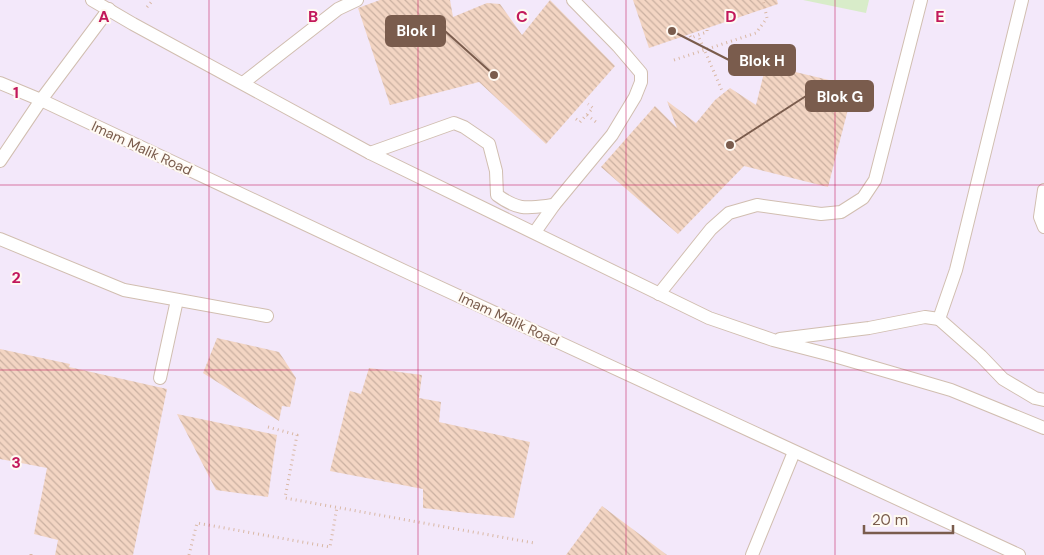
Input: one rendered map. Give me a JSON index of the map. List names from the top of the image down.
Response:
{
  "streets": {
    "lane": ["Imam Malik Road"]
  },
  "places": ["Blok H", "Blok I", "Blok G"],
  "scale_bar": "20 m",
  "grid": {
    "columns": [
      "A",
      "B",
      "C",
      "D",
      "E"
    ],
    "rows": ["1", "2", "3"]
  }
}
